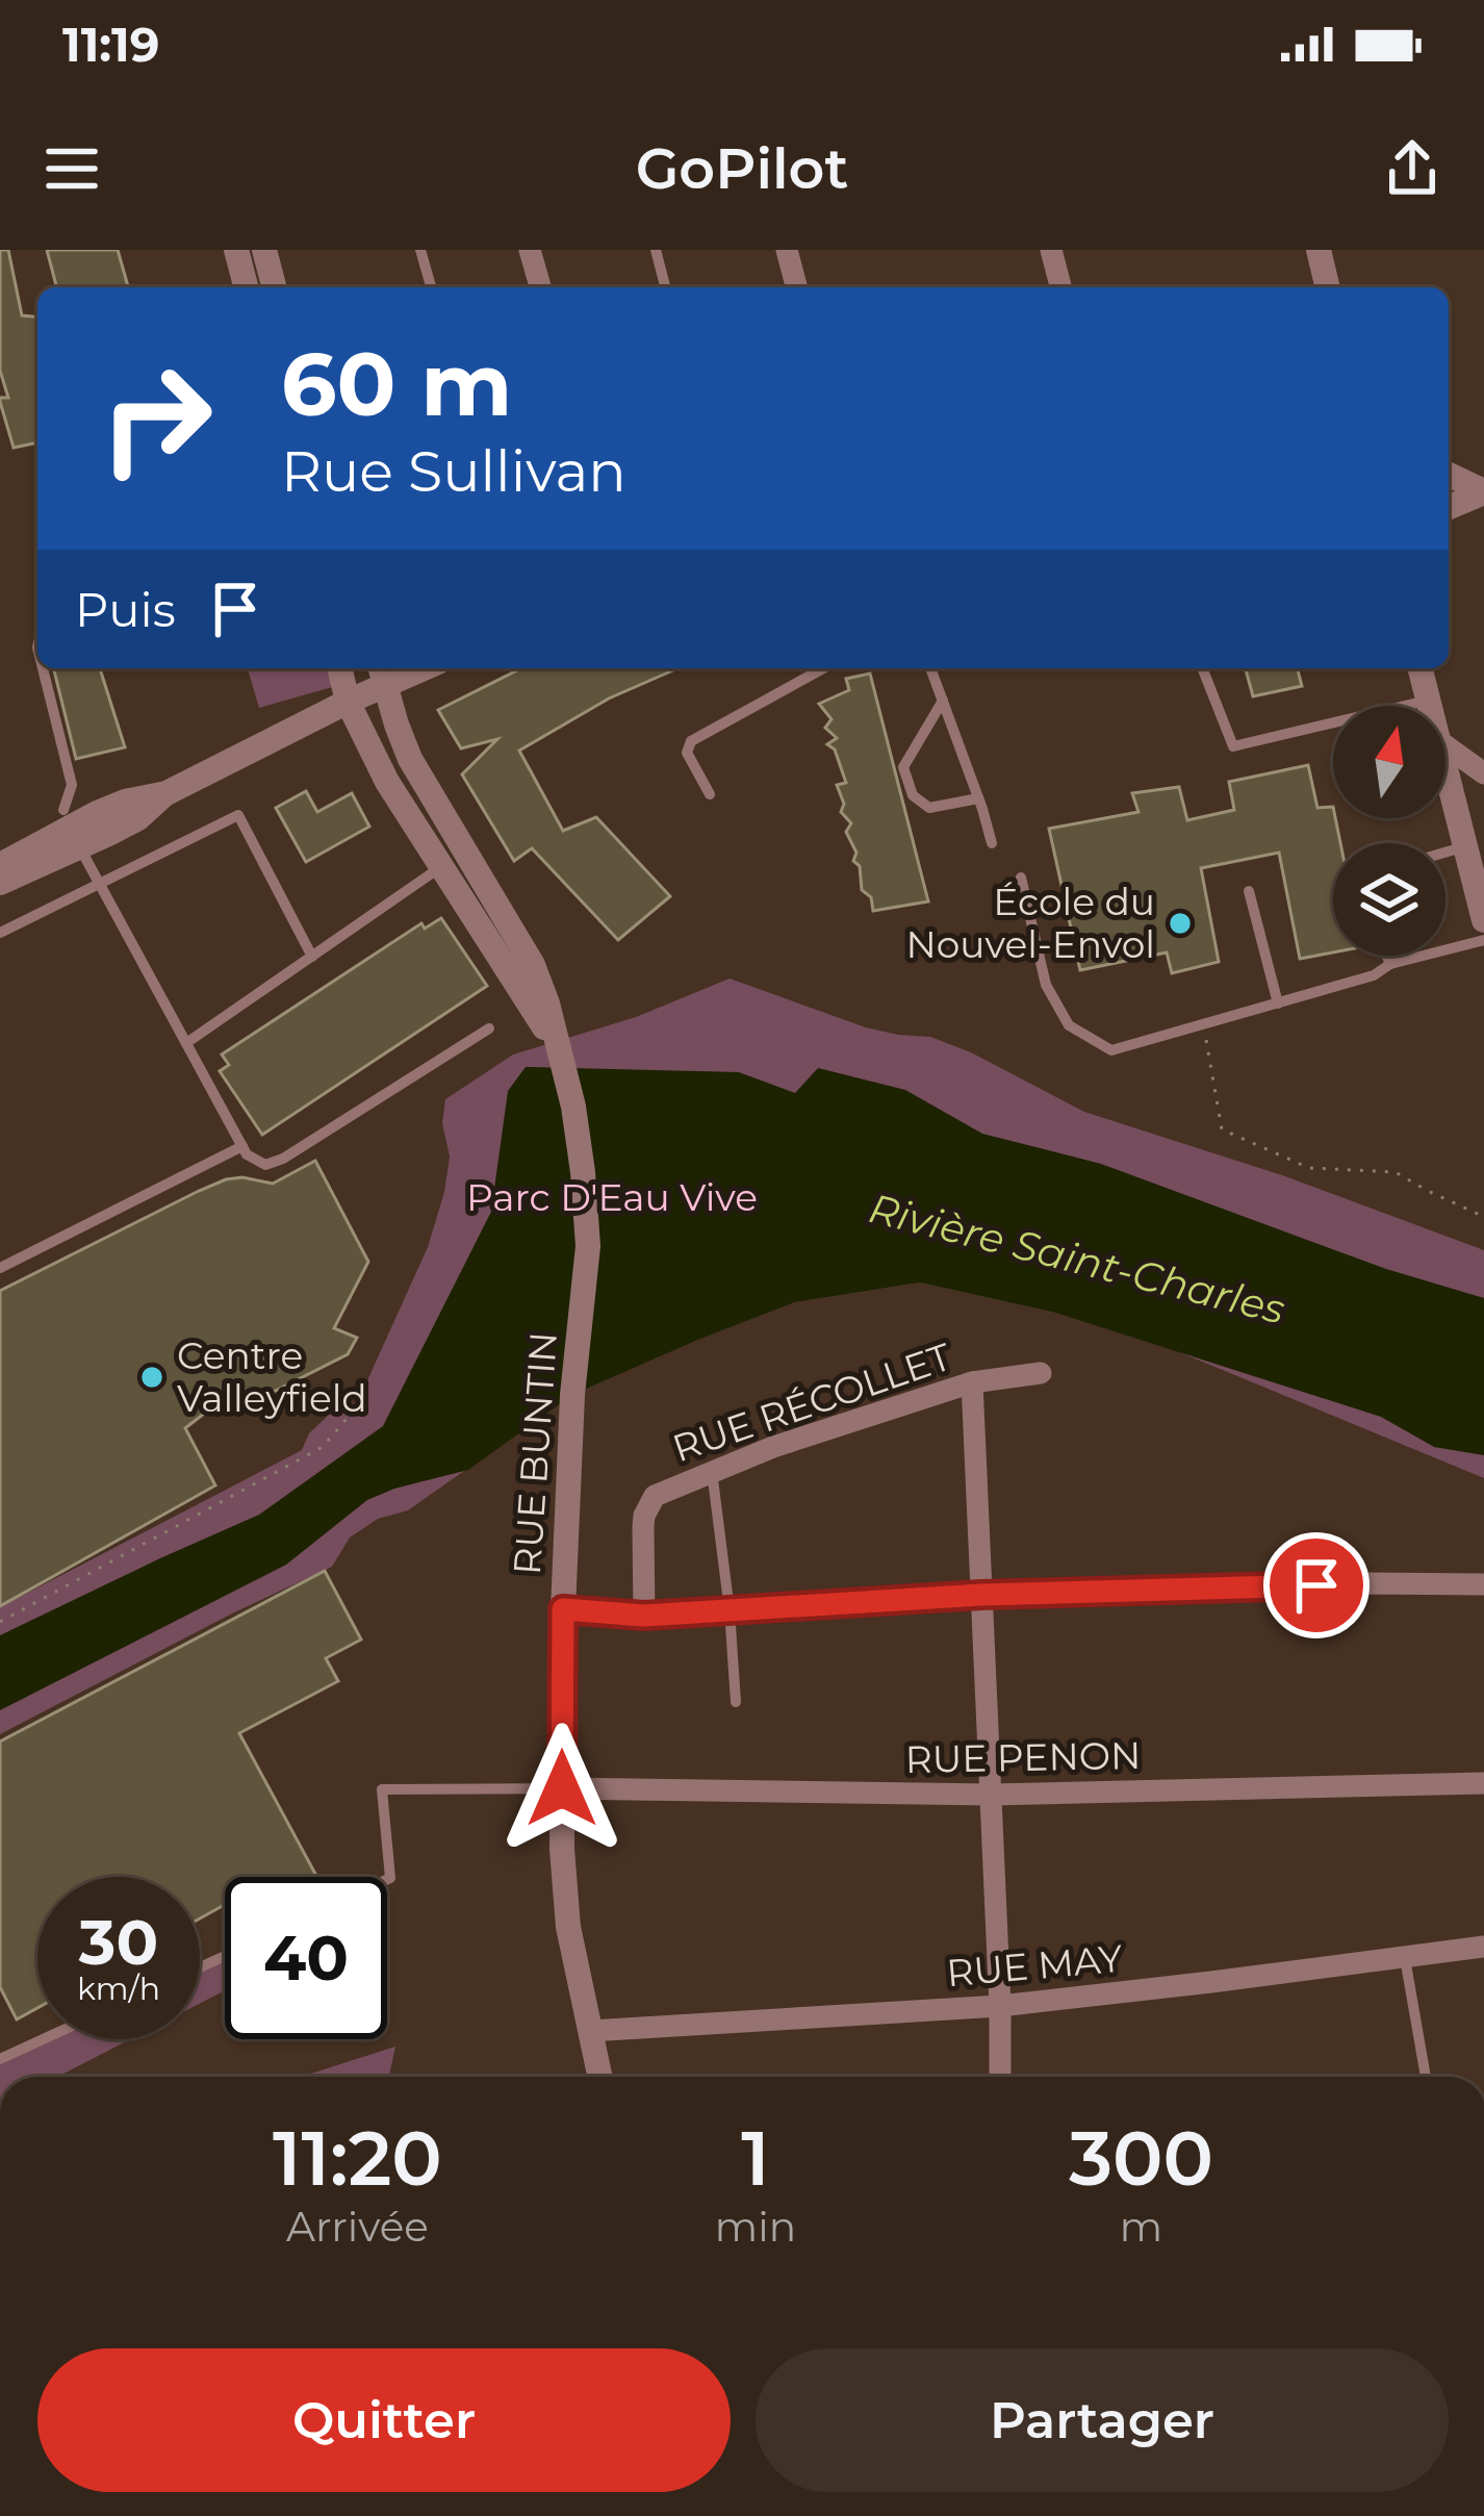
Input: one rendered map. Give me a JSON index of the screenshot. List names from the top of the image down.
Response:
{
  "streets": {
    "street": [
      "RUE RÉCOLLET",
      "RUE BUNTIN",
      "RUE PENON",
      "RUE MAY"
    ]
  },
  "crossings": [
    ["RUE BUNTIN", "RUE PENON"],
    ["RUE BUNTIN", "RUE MAY"]
  ],
  "water": ["Rivière Saint-Charles"],
  "parks": ["Parc D'Eau Vive"],
  "places": ["École du Nouvel-Envol", "Centre Valleyfield"],
  "north": "top",
  "page": {
    "status": "11:19",
    "header": "GoPilot",
    "turn": ["60 m", "Rue Sullivan"],
    "then": "Puis",
    "speed": "30 km/h",
    "limit": "40",
    "eta": [
      "11:20",
      "Arrivée",
      "1",
      "min",
      "300",
      "m"
    ],
    "buttons": ["Quitter", "Partager"]
  }
}
